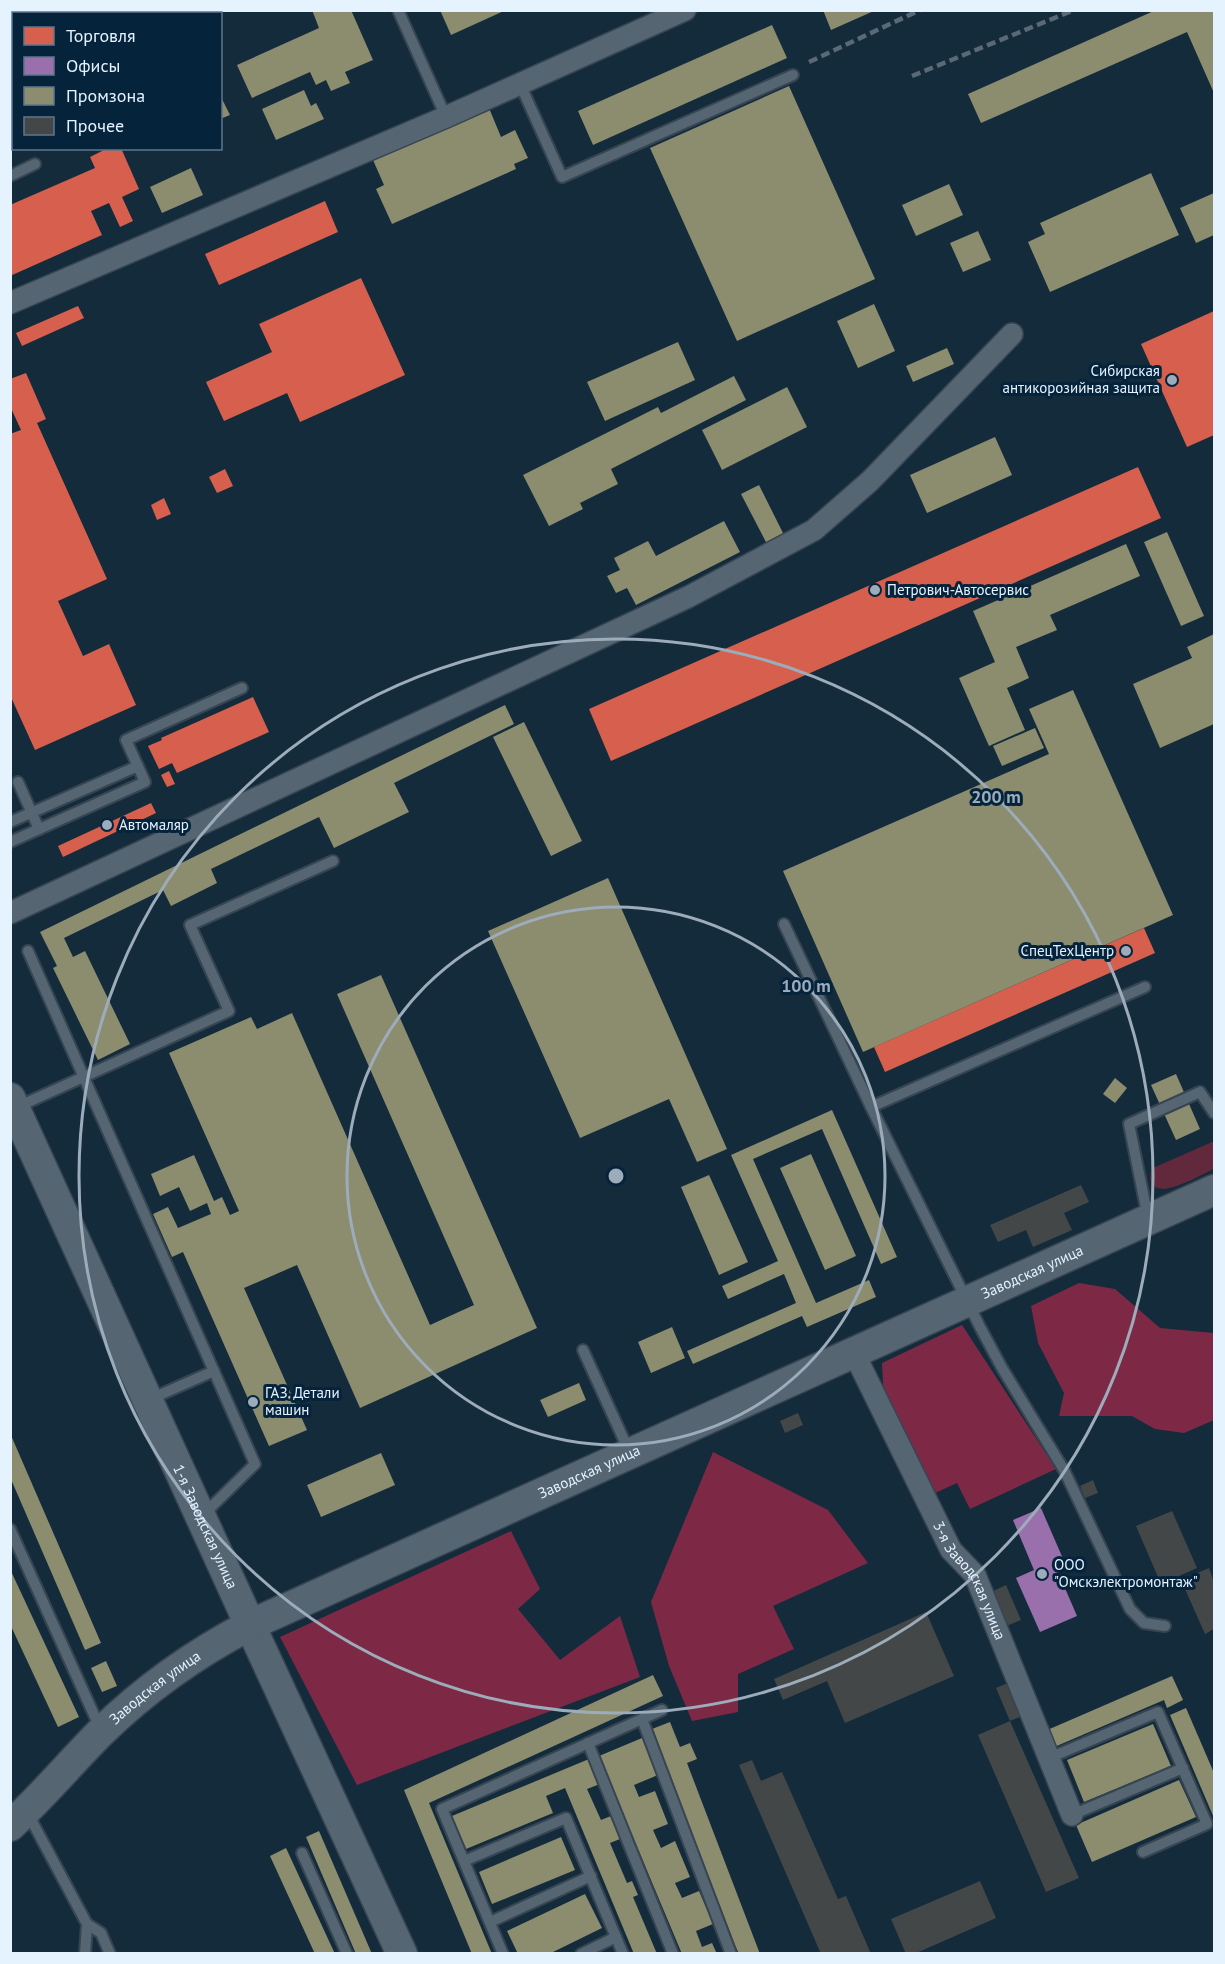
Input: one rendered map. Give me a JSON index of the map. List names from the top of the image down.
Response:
{
  "streets": {
    "main road": ["Заводская улица", "1-я Заводская улица"],
    "street": ["3-я Заводская улица"]
  },
  "crossings": [
    ["Заводская улица", "1-я Заводская улица"],
    ["Заводская улица", "3-я Заводская улица"]
  ],
  "places": [
    "Сибирская антикорозийная защита",
    "Петрович-Автосервис",
    "Автомаляр",
    "СпецТехЦентр",
    "ГАЗ. Детали машин",
    "ООО \"Омскэлектромонтаж\""
  ],
  "legend": [
    "Торговля",
    "Офисы",
    "Промзона",
    "Прочее"
  ],
  "rings": ["200 m", "100 m"]
}
